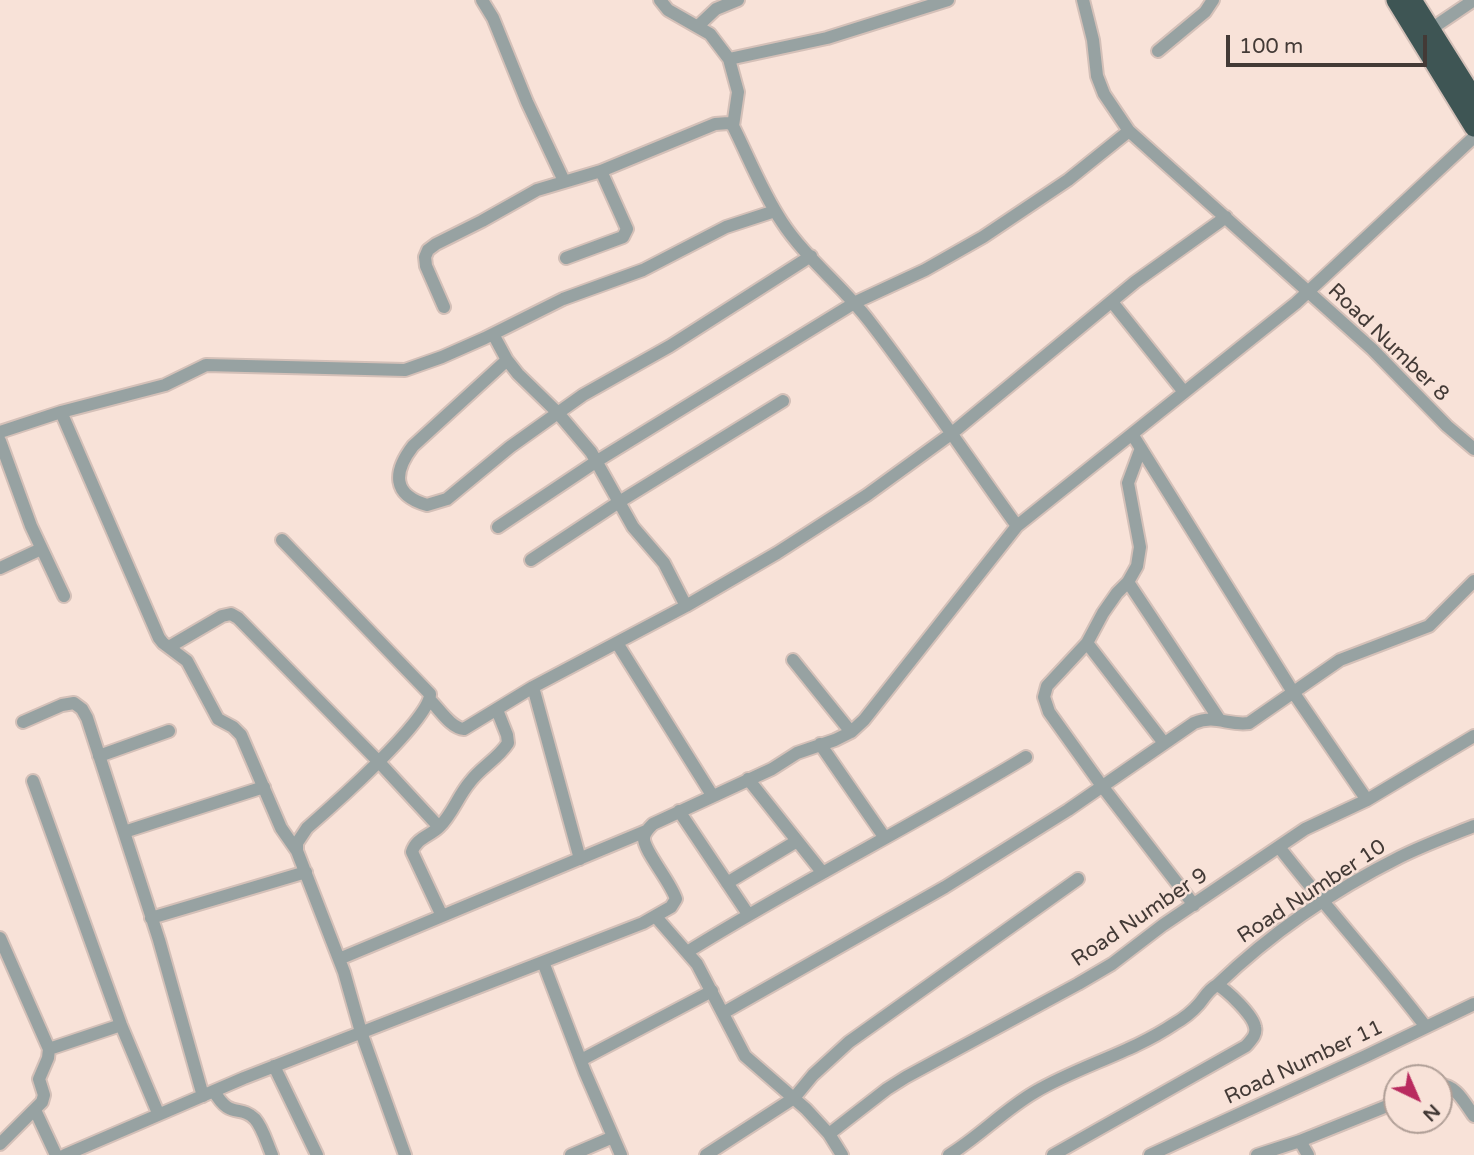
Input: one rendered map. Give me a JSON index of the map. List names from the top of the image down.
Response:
{
  "streets": {
    "street": [
      "Road Number 8",
      "Road Number 10",
      "Road Number 9",
      "Road Number 11"
    ]
  },
  "scale_bar": "100 m",
  "north": "bottom right"
}
